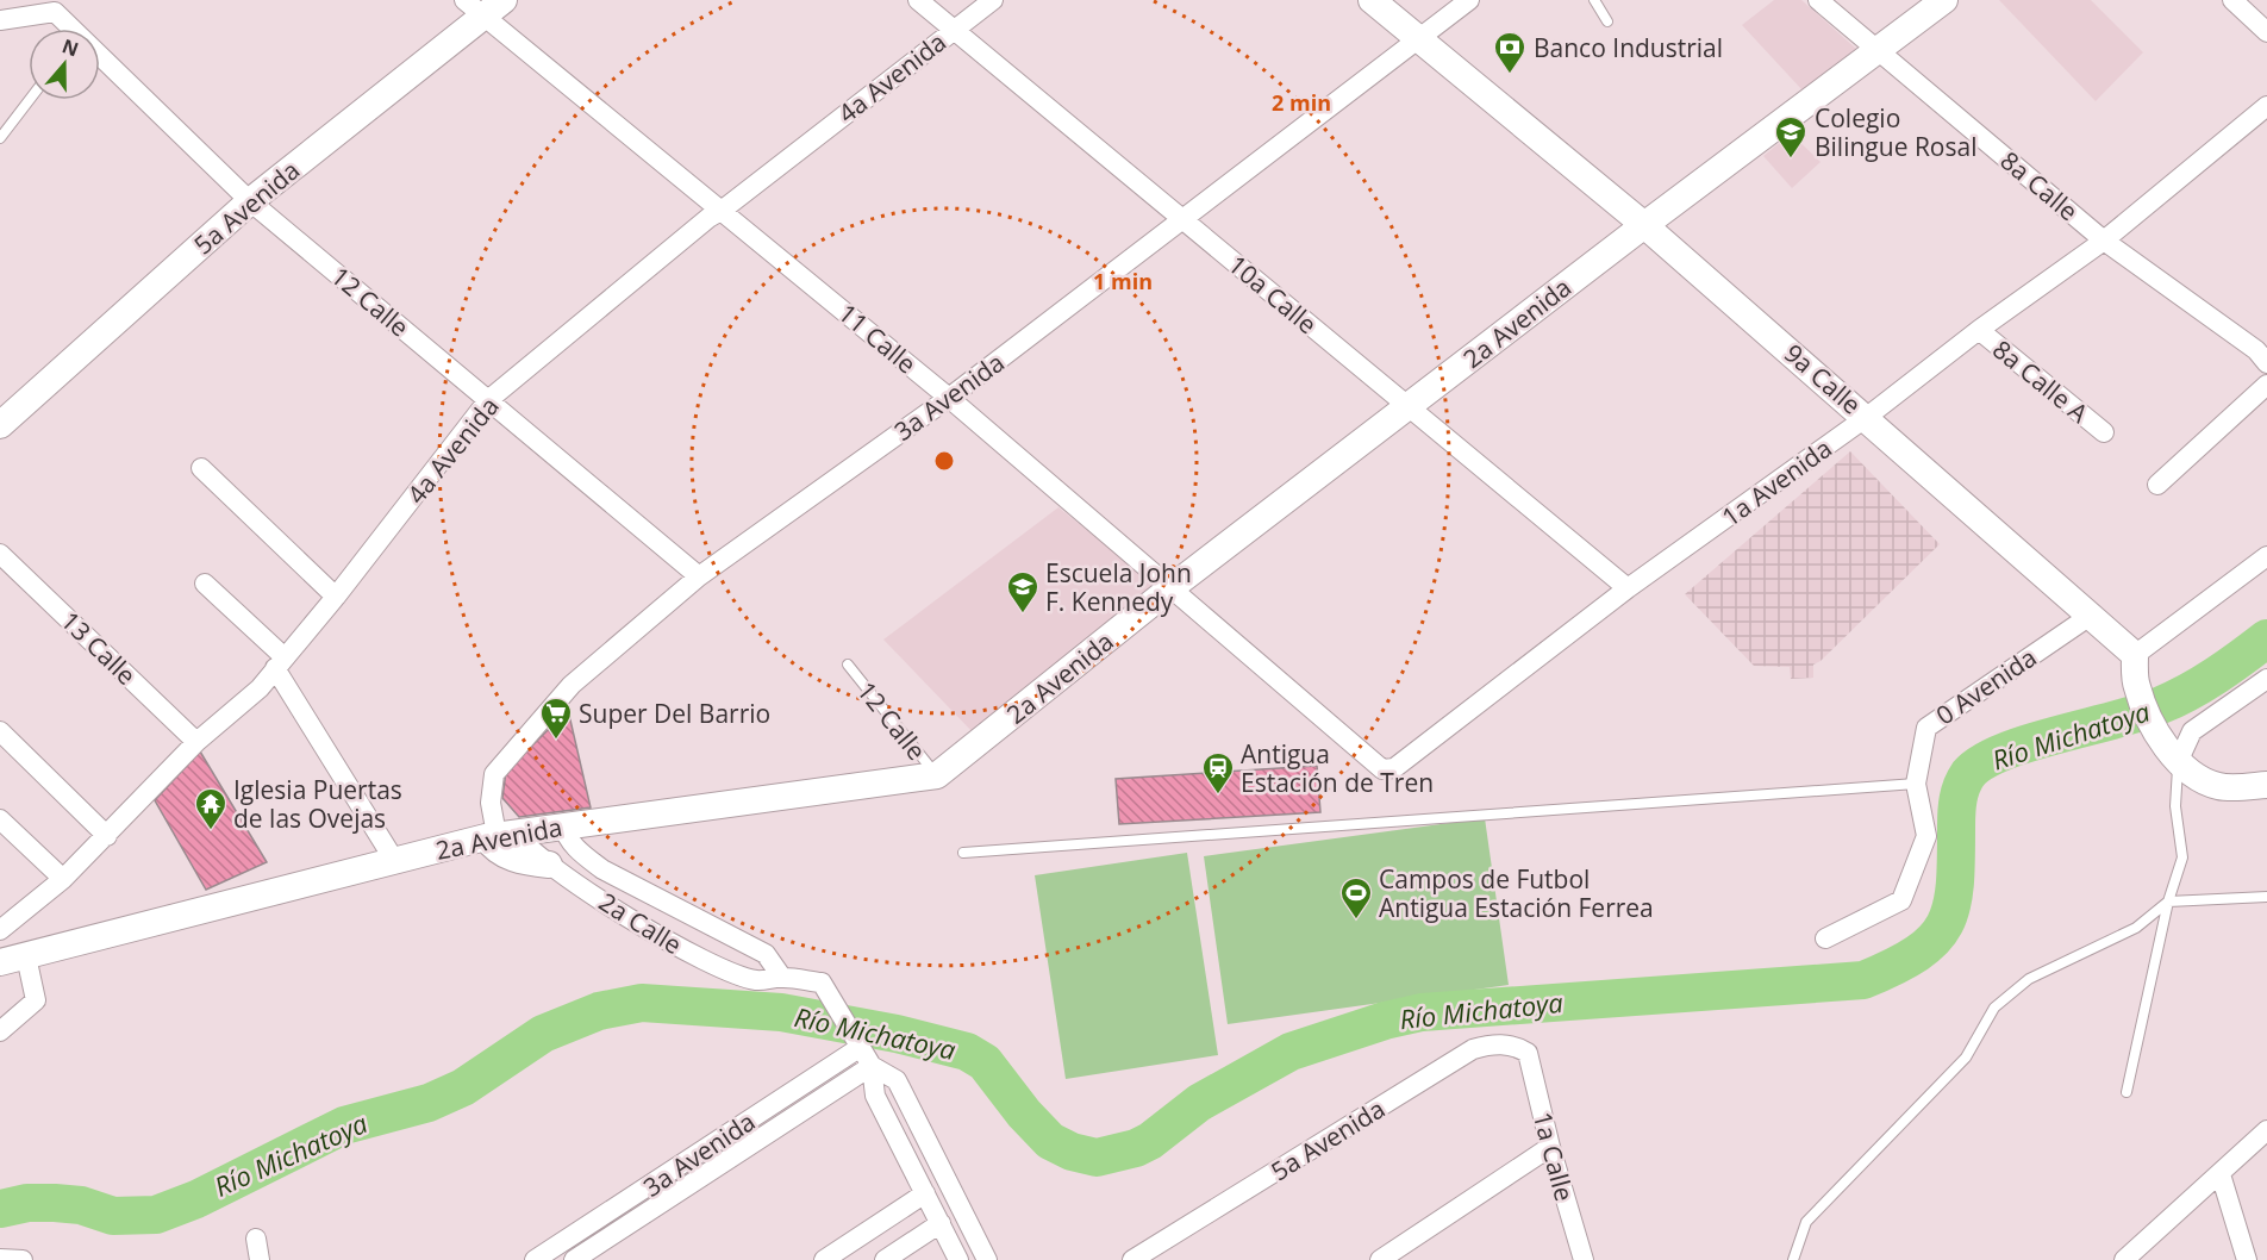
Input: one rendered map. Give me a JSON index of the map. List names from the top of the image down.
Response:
{
  "streets": {
    "main road": ["5a Avenida", "2a Avenida", "9a Calle"],
    "street": [
      "4a Avenida",
      "8a Calle",
      "10a Calle",
      "12 Calle",
      "11 Calle",
      "8a Calle A",
      "3a Avenida",
      "1a Avenida",
      "13 Calle",
      "0 Avenida",
      "2a Calle",
      "1a Calle"
    ]
  },
  "crossings": [
    ["4a Avenida", "10a Calle"],
    ["4a Avenida", "12 Calle"],
    ["4a Avenida", "11 Calle"],
    ["4a Avenida", "13 Calle"],
    ["8a Calle", "2a Avenida"],
    ["8a Calle", "1a Avenida"],
    ["5a Avenida", "12 Calle"],
    ["5a Avenida", "11 Calle"],
    ["5a Avenida", "1a Calle"],
    ["10a Calle", "2a Avenida"],
    ["10a Calle", "3a Avenida"],
    ["10a Calle", "1a Avenida"],
    ["12 Calle", "2a Avenida"],
    ["12 Calle", "3a Avenida"],
    ["2a Avenida", "11 Calle"],
    ["2a Avenida", "9a Calle"],
    ["2a Avenida", "3a Avenida"],
    ["2a Avenida", "2a Calle"],
    ["11 Calle", "3a Avenida"],
    ["11 Calle", "1a Avenida"],
    ["9a Calle", "3a Avenida"],
    ["9a Calle", "1a Avenida"],
    ["9a Calle", "0 Avenida"],
    ["8a Calle A", "1a Avenida"],
    ["3a Avenida", "2a Calle"]
  ],
  "water": ["Río Michatoya"],
  "places": {
    "bank": ["Banco Industrial"],
    "school or university": ["Colegio Bilingue Rosal", "Escuela John F. Kennedy"],
    "supermarket": ["Super Del Barrio"],
    "station": ["Antigua Estación de Tren"],
    "temple": ["Iglesia Puertas de las Ovejas"],
    "sports": ["Campos de Futbol Antigua Estación Ferrea"]
  },
  "north": "top",
  "rings": ["2 min", "1 min"]
}
